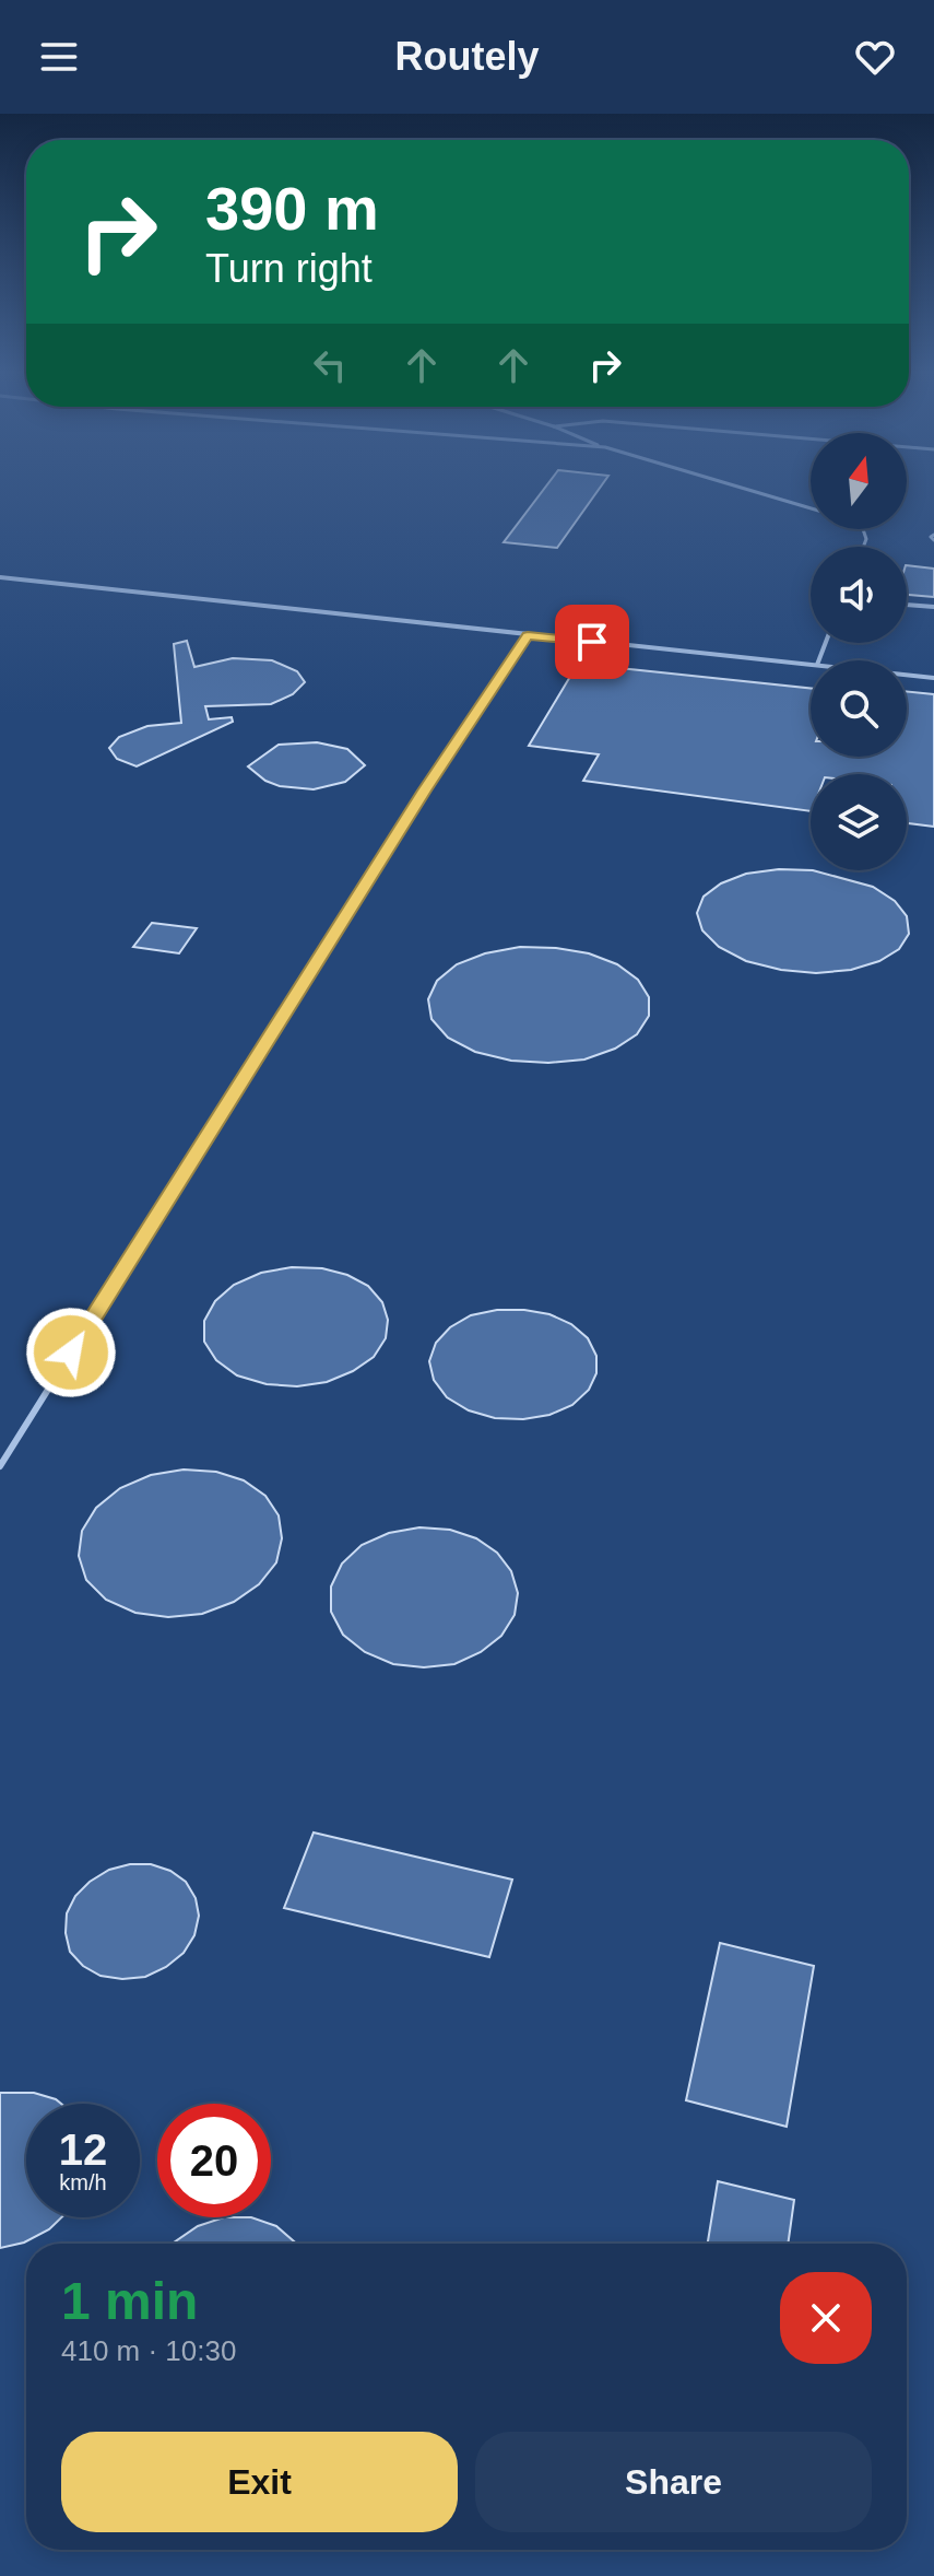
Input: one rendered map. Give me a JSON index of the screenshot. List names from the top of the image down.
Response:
{
  "north": "top",
  "page": {
    "header": "Routely",
    "turn": ["390 m", "Turn right"],
    "speed": "12 km/h",
    "limit": "20",
    "heading": ["1 min", "410 m · 10:30"],
    "buttons": ["Exit", "Share"]
  }
}
